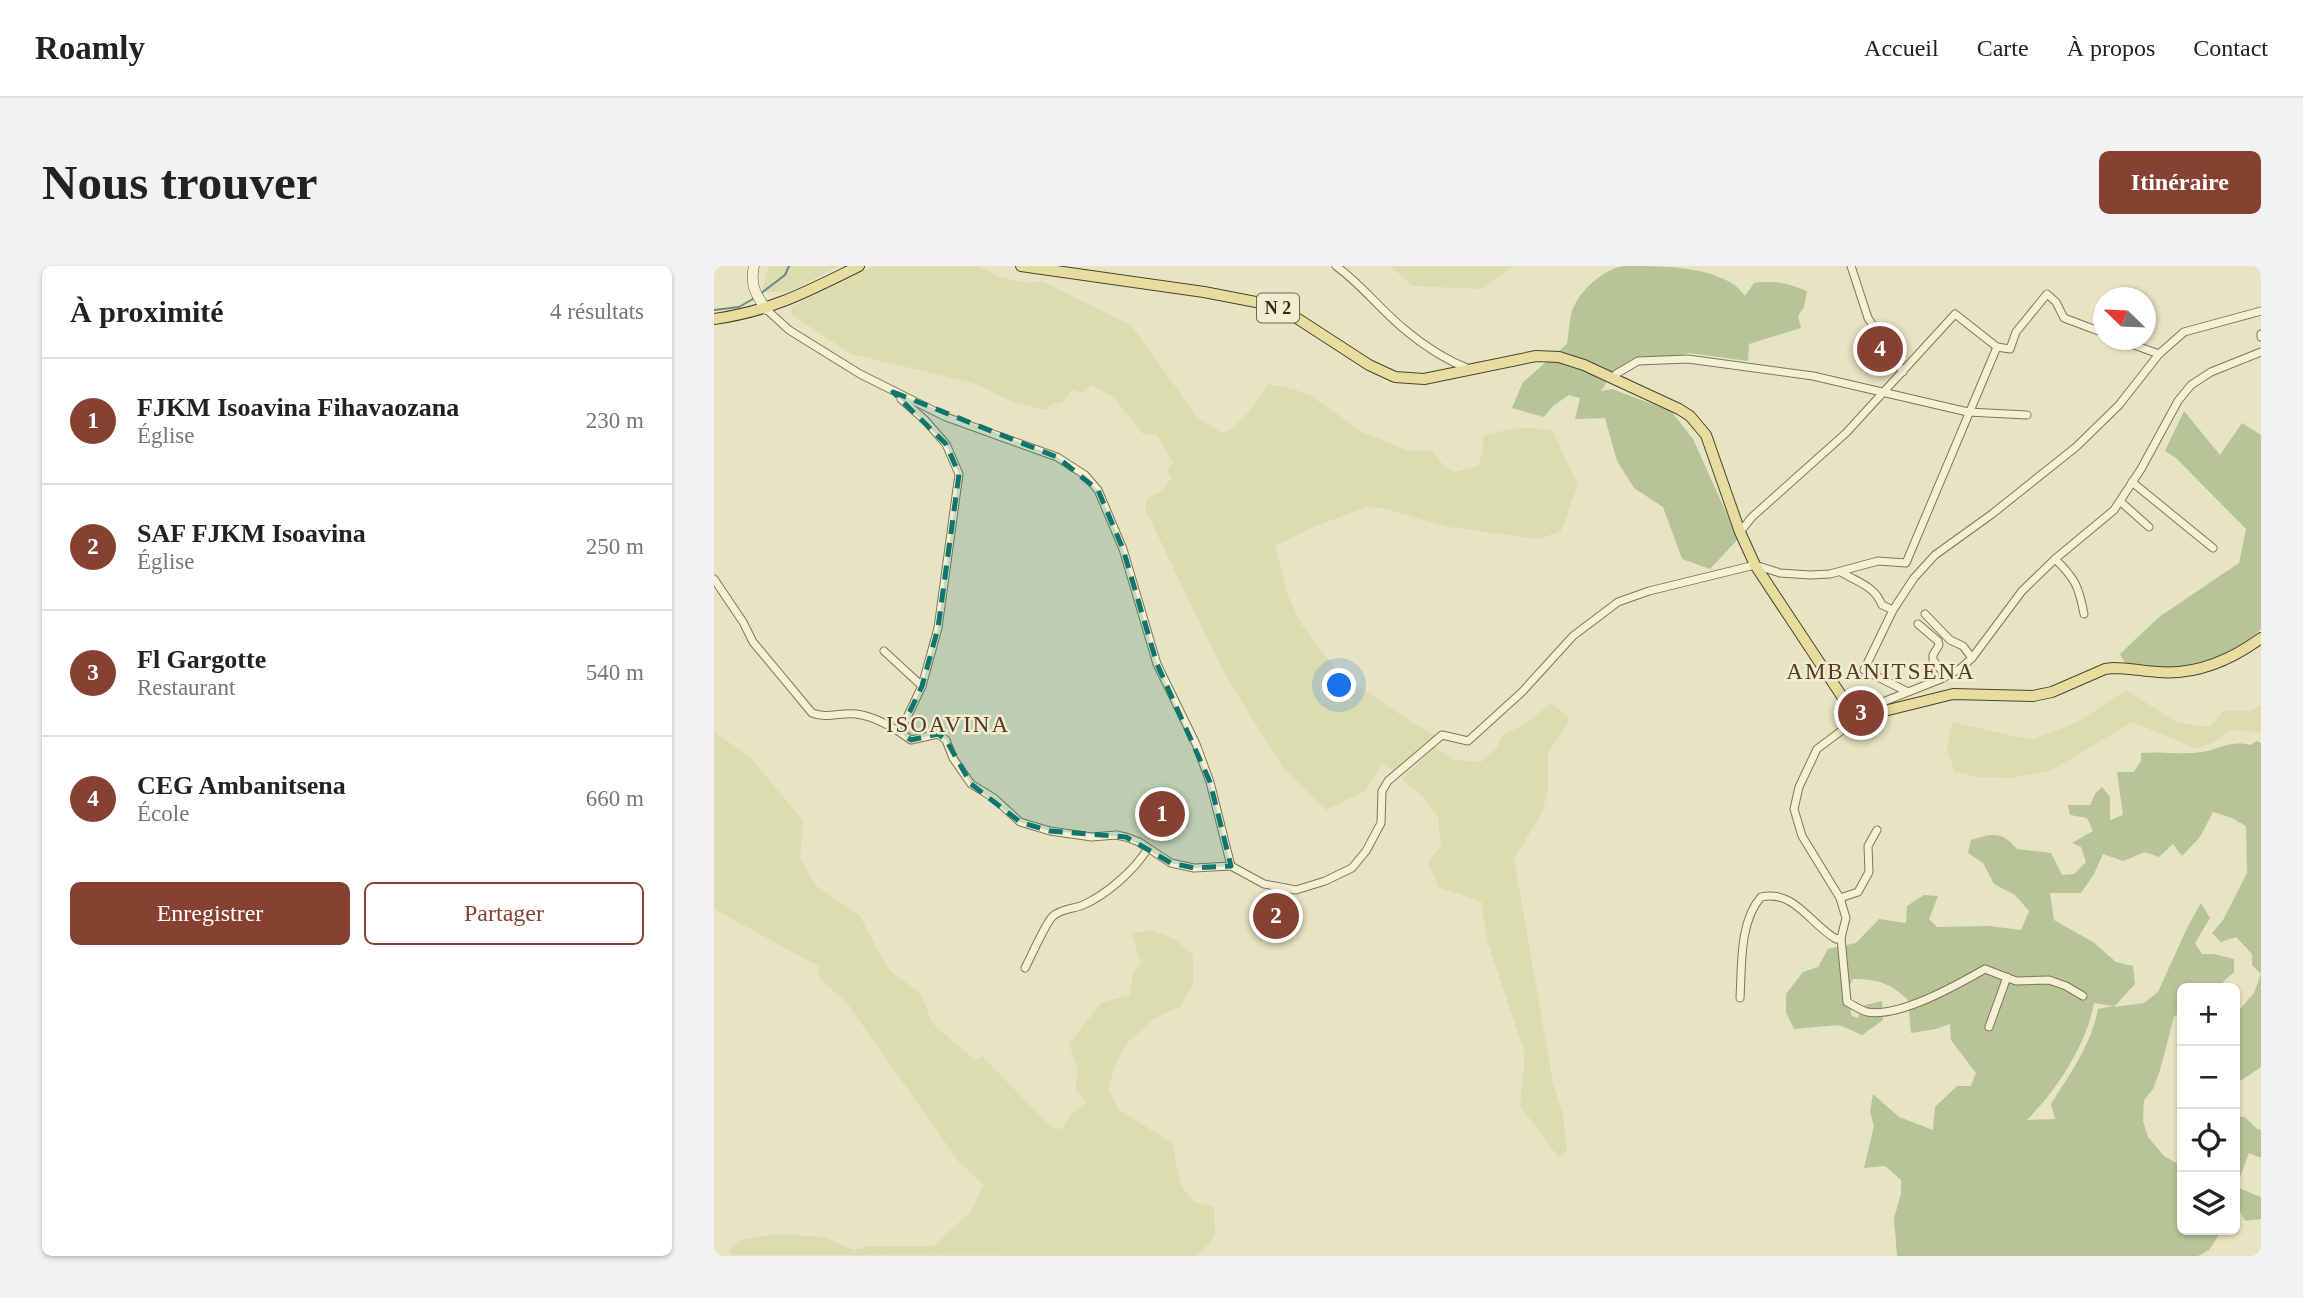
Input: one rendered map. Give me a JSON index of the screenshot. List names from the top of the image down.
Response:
{
  "streets": {
    "main road": ["N 2"]
  },
  "districts": ["AMBANITSENA", "ISOAVINA"],
  "north": "top left",
  "page": {
    "header": "Roamly",
    "nav": [
      "Accueil",
      "Carte",
      "À propos",
      "Contact"
    ],
    "buttons": [
      "Itinéraire",
      ["Enregistrer", "Partager"]
    ],
    "title": "Nous trouver",
    "heading": ["À proximité", "4 résultats"],
    "pins": [
      "4",
      "3",
      "1",
      "2"
    ],
    "list": [
      {
        "mark": "1",
        "name": "FJKM Isoavina Fihavaozana",
        "note": "Église",
        "value": "230 m"
      },
      {
        "mark": "2",
        "name": "SAF FJKM Isoavina",
        "note": "Église",
        "value": "250 m"
      },
      {
        "mark": "3",
        "name": "Fl Gargotte",
        "note": "Restaurant",
        "value": "540 m"
      },
      {
        "mark": "4",
        "name": "CEG Ambanitsena",
        "note": "École",
        "value": "660 m"
      }
    ],
    "map_buttons": ["+", "−"]
  }
}
